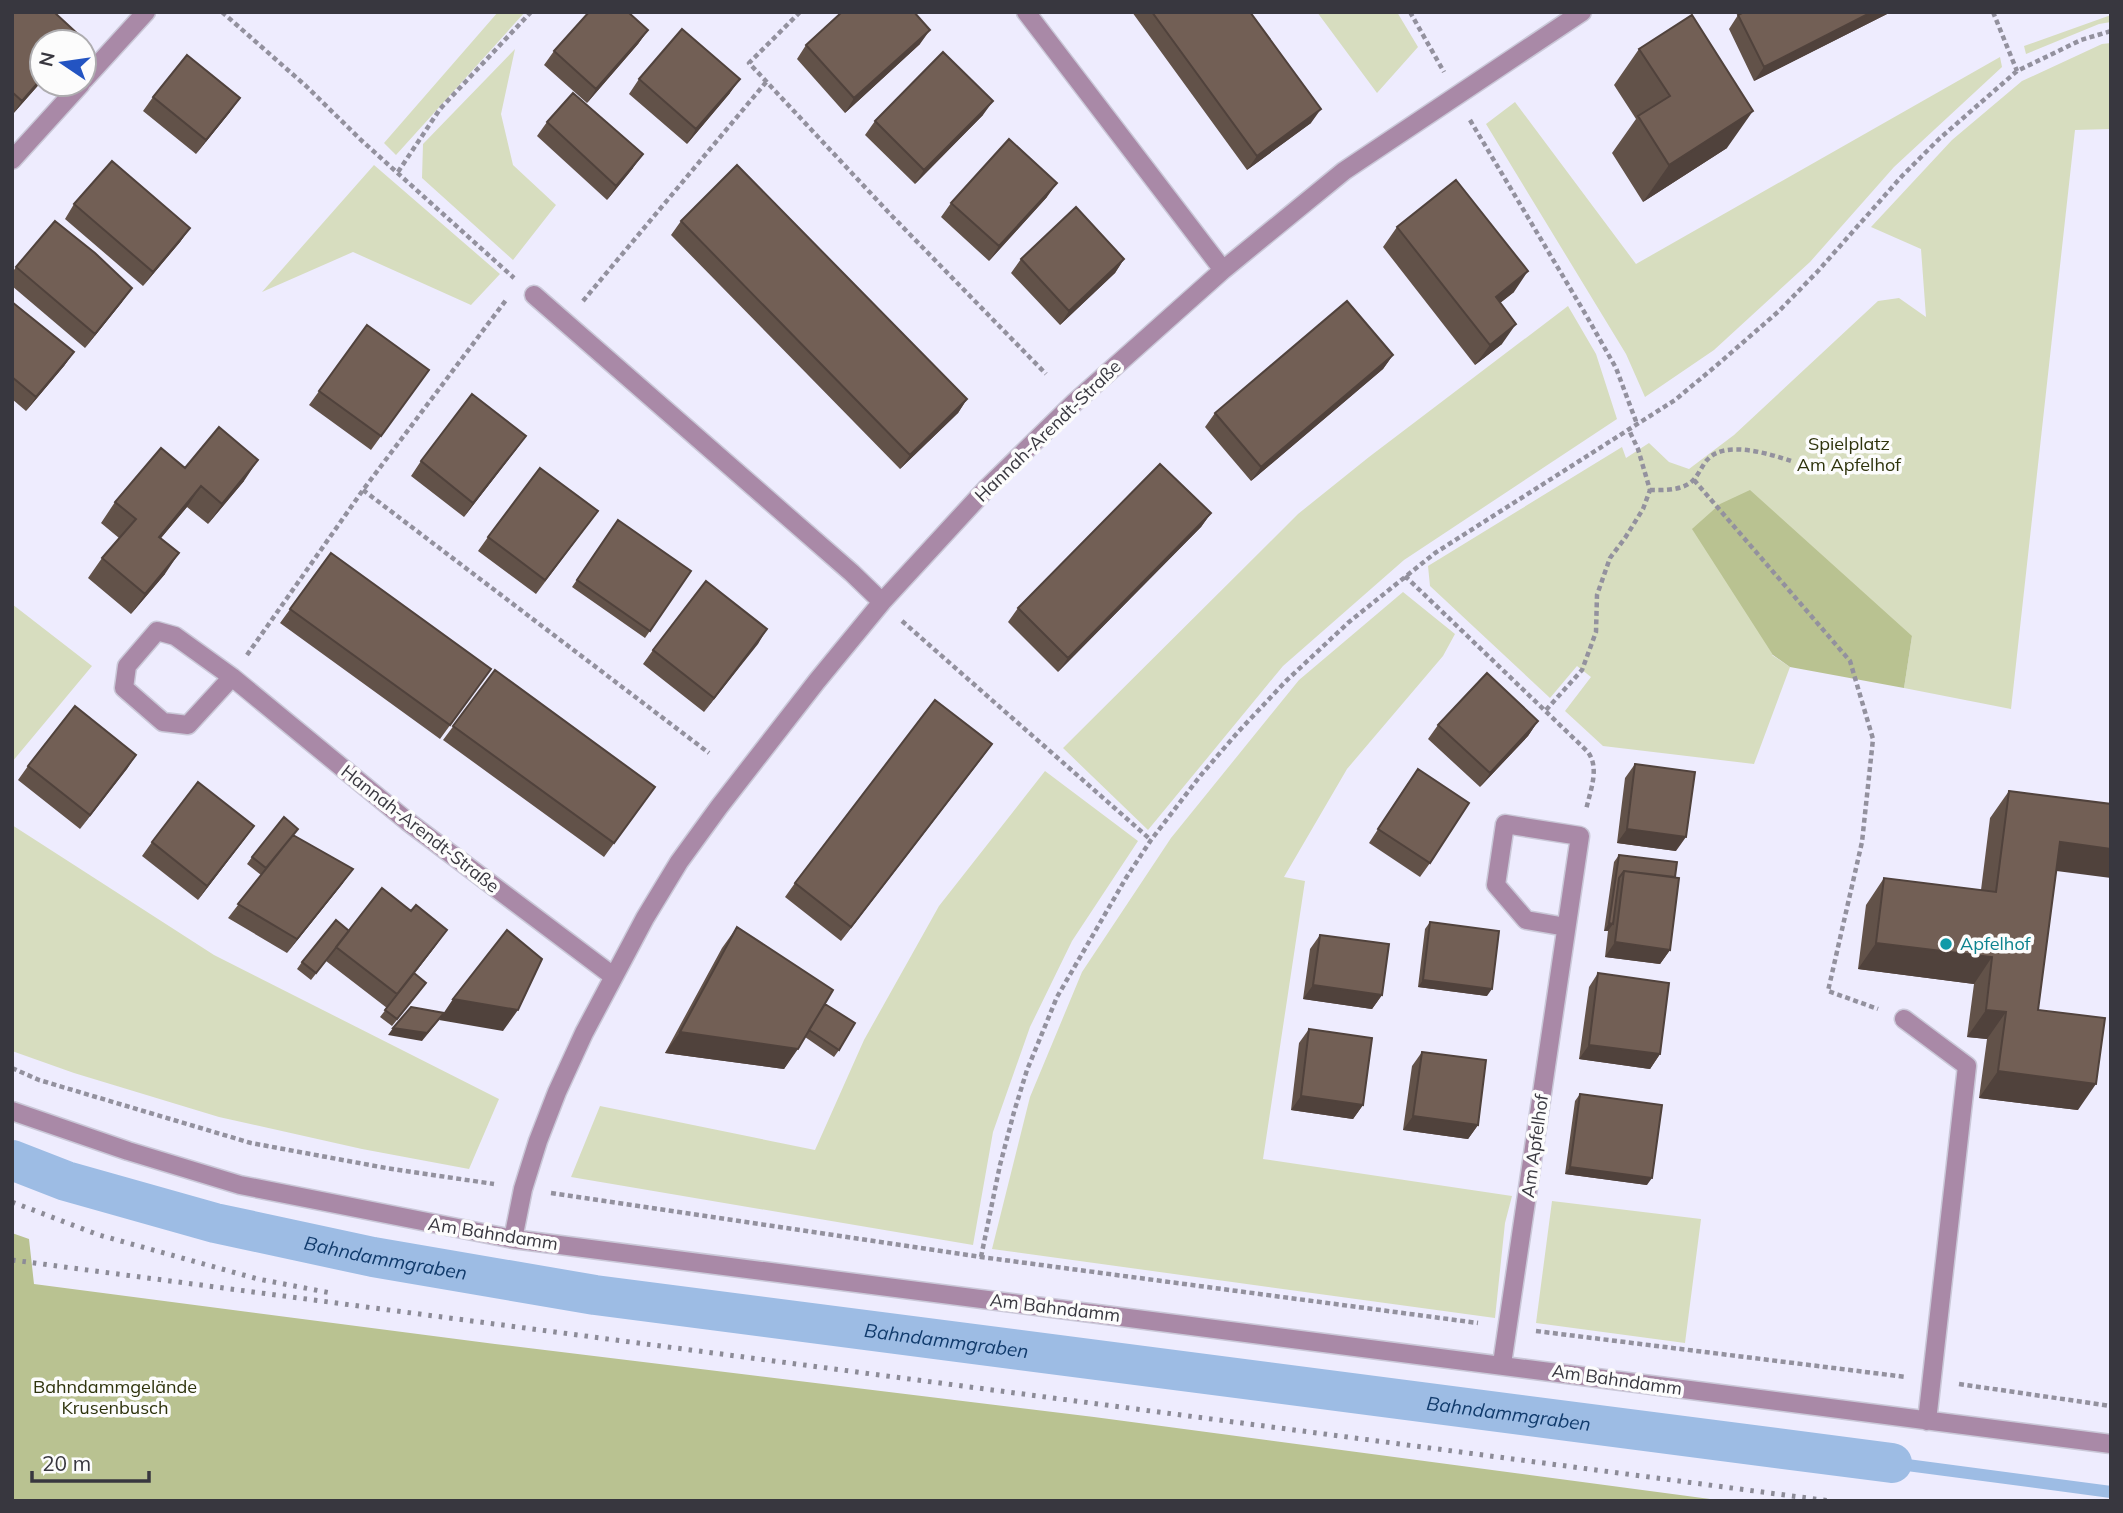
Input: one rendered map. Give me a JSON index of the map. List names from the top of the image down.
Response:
{
  "streets": {
    "street": ["Hannah-Arendt-Straße", "Am Apfelhof", "Am Bahndamm"]
  },
  "crossings": [
    ["Hannah-Arendt-Straße", "Am Bahndamm"],
    ["Am Apfelhof", "Am Bahndamm"]
  ],
  "water": ["Bahndammgraben"],
  "parks": ["Spielplatz Am Apfelhof", "Bahndammgelände Krusenbusch"],
  "places": ["Apfelhof"],
  "scale_bar": "20 m",
  "north": "left"
}
